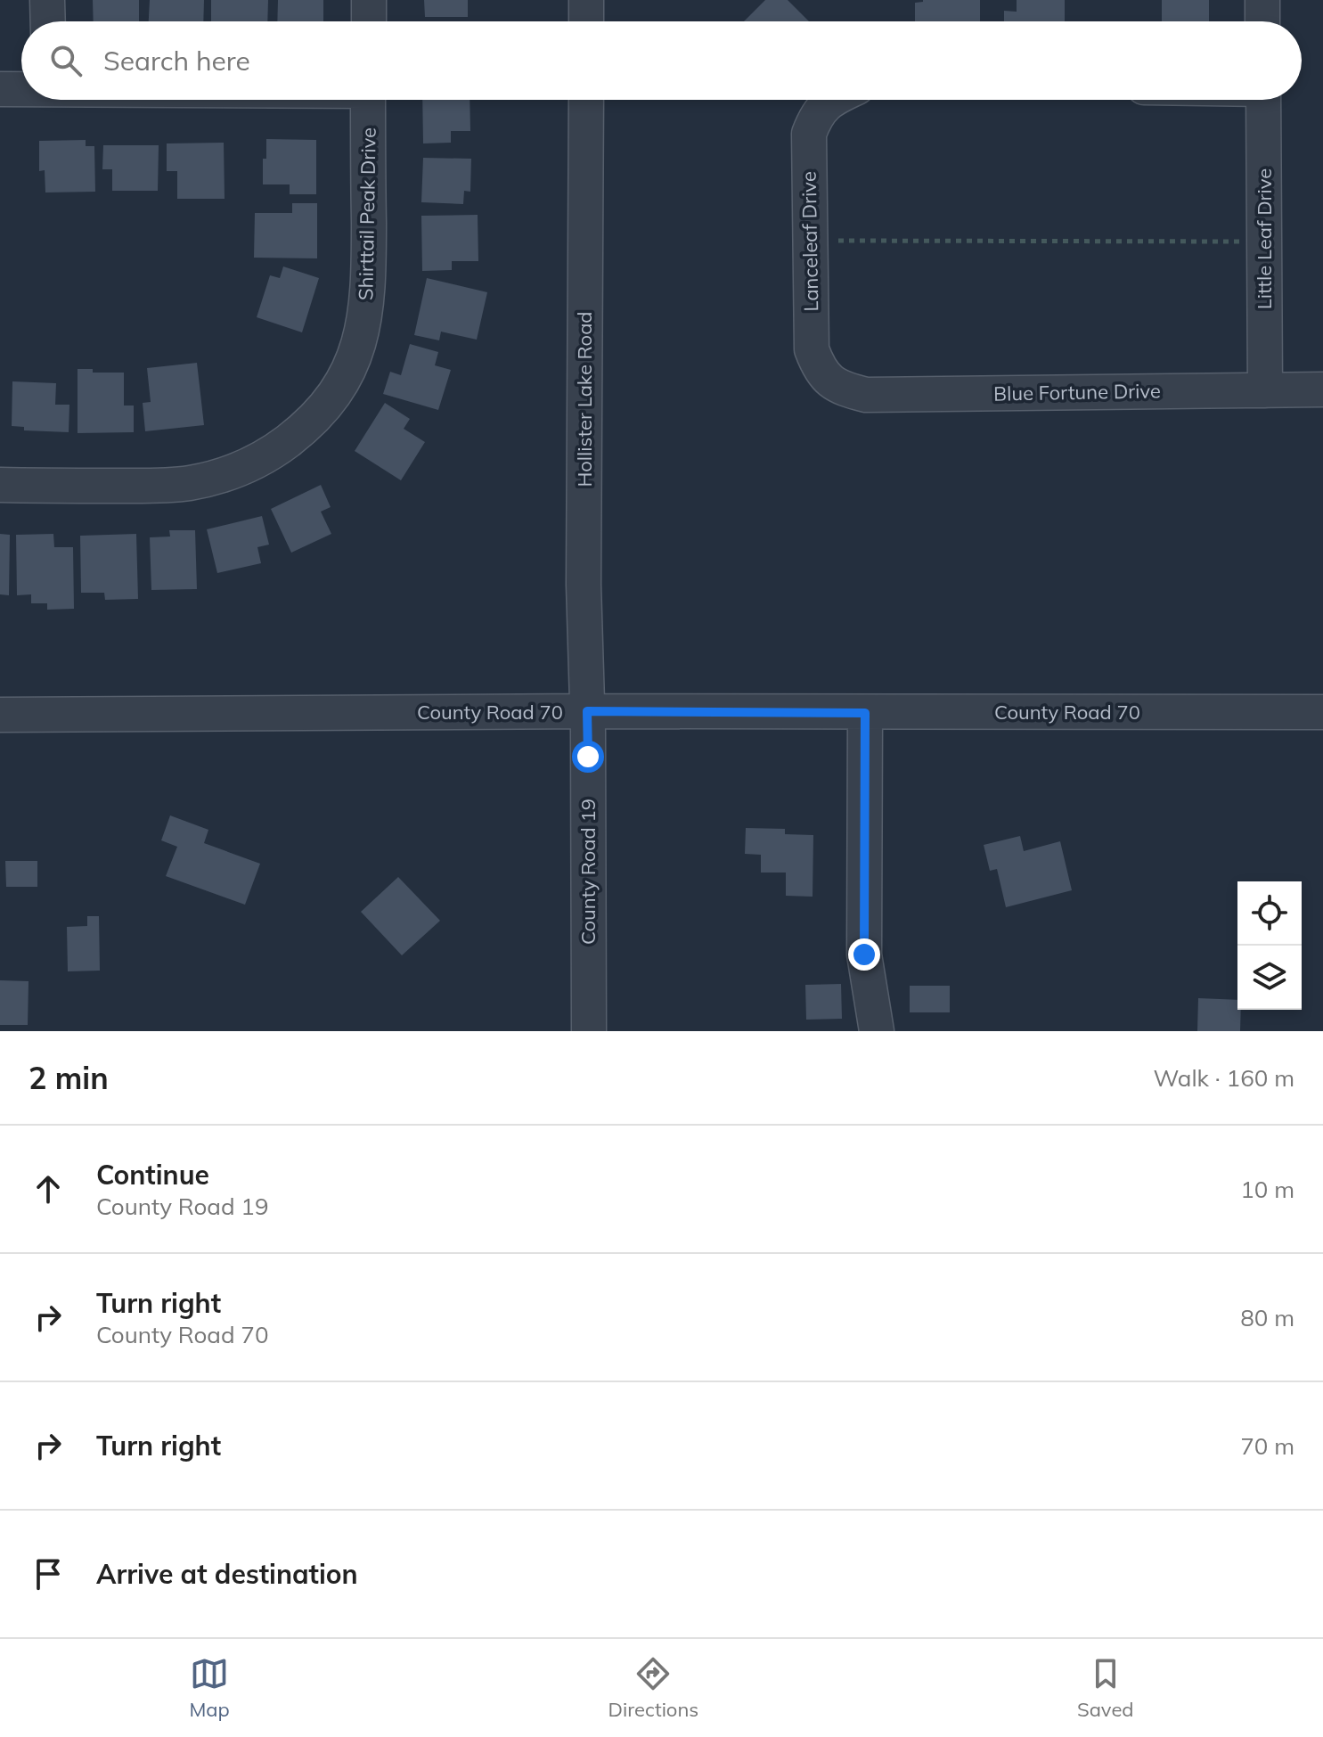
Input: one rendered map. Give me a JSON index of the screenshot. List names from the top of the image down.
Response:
{
  "streets": {
    "street": [
      "Shirttail Peak Drive",
      "Little Leaf Drive",
      "Lanceleaf Drive",
      "Blue Fortune Drive",
      "Hollister Lake Road",
      "County Road 70",
      "County Road 19"
    ]
  },
  "crossings": [
    ["Little Leaf Drive", "Blue Fortune Drive"],
    ["Lanceleaf Drive", "Blue Fortune Drive"],
    ["Hollister Lake Road", "County Road 70"],
    ["Hollister Lake Road", "County Road 19"],
    ["County Road 70", "County Road 19"]
  ],
  "page": {
    "search": "Search here",
    "heading": ["2 min", "Walk · 160 m"],
    "list": [
      ["Continue", "County Road 19", "10 m"],
      ["Turn right", "County Road 70", "80 m"],
      ["Turn right", "70 m"],
      "Arrive at destination"
    ],
    "nav": ["Map", "Directions", "Saved"]
  }
}
